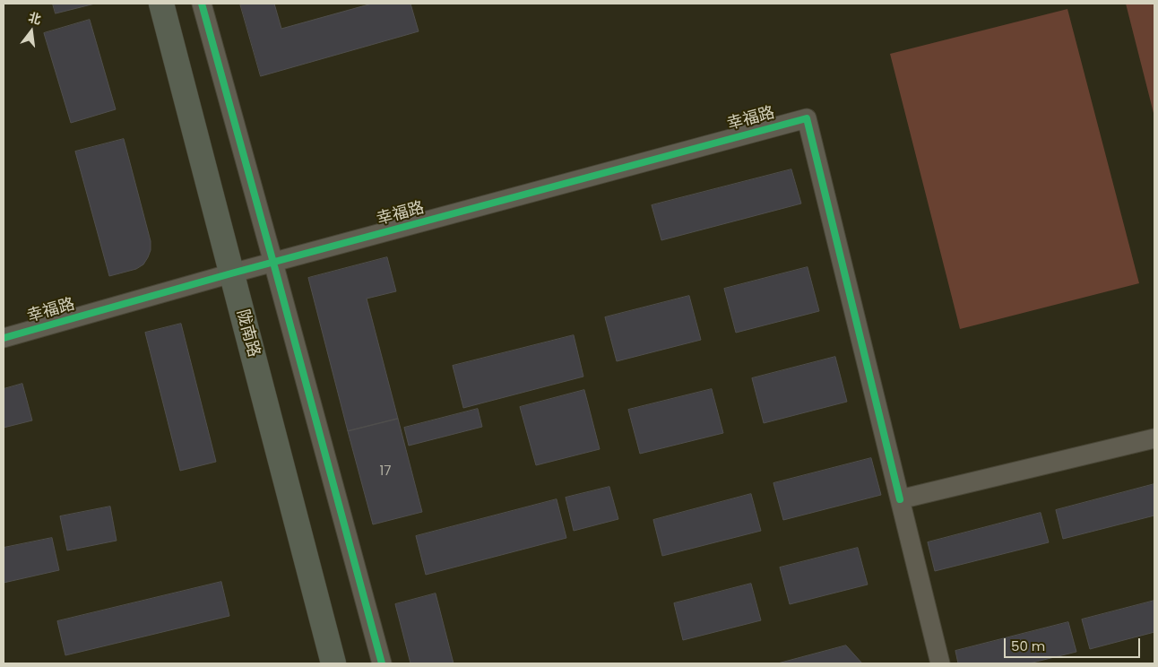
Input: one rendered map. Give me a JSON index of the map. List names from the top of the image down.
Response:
{
  "streets": {
    "main road": ["陇南路"],
    "street": ["幸福路"]
  },
  "crossings": [
    ["幸福路", "陇南路"]
  ],
  "house_numbers": ["17"],
  "scale_bar": "50 m",
  "north": "top"
}
